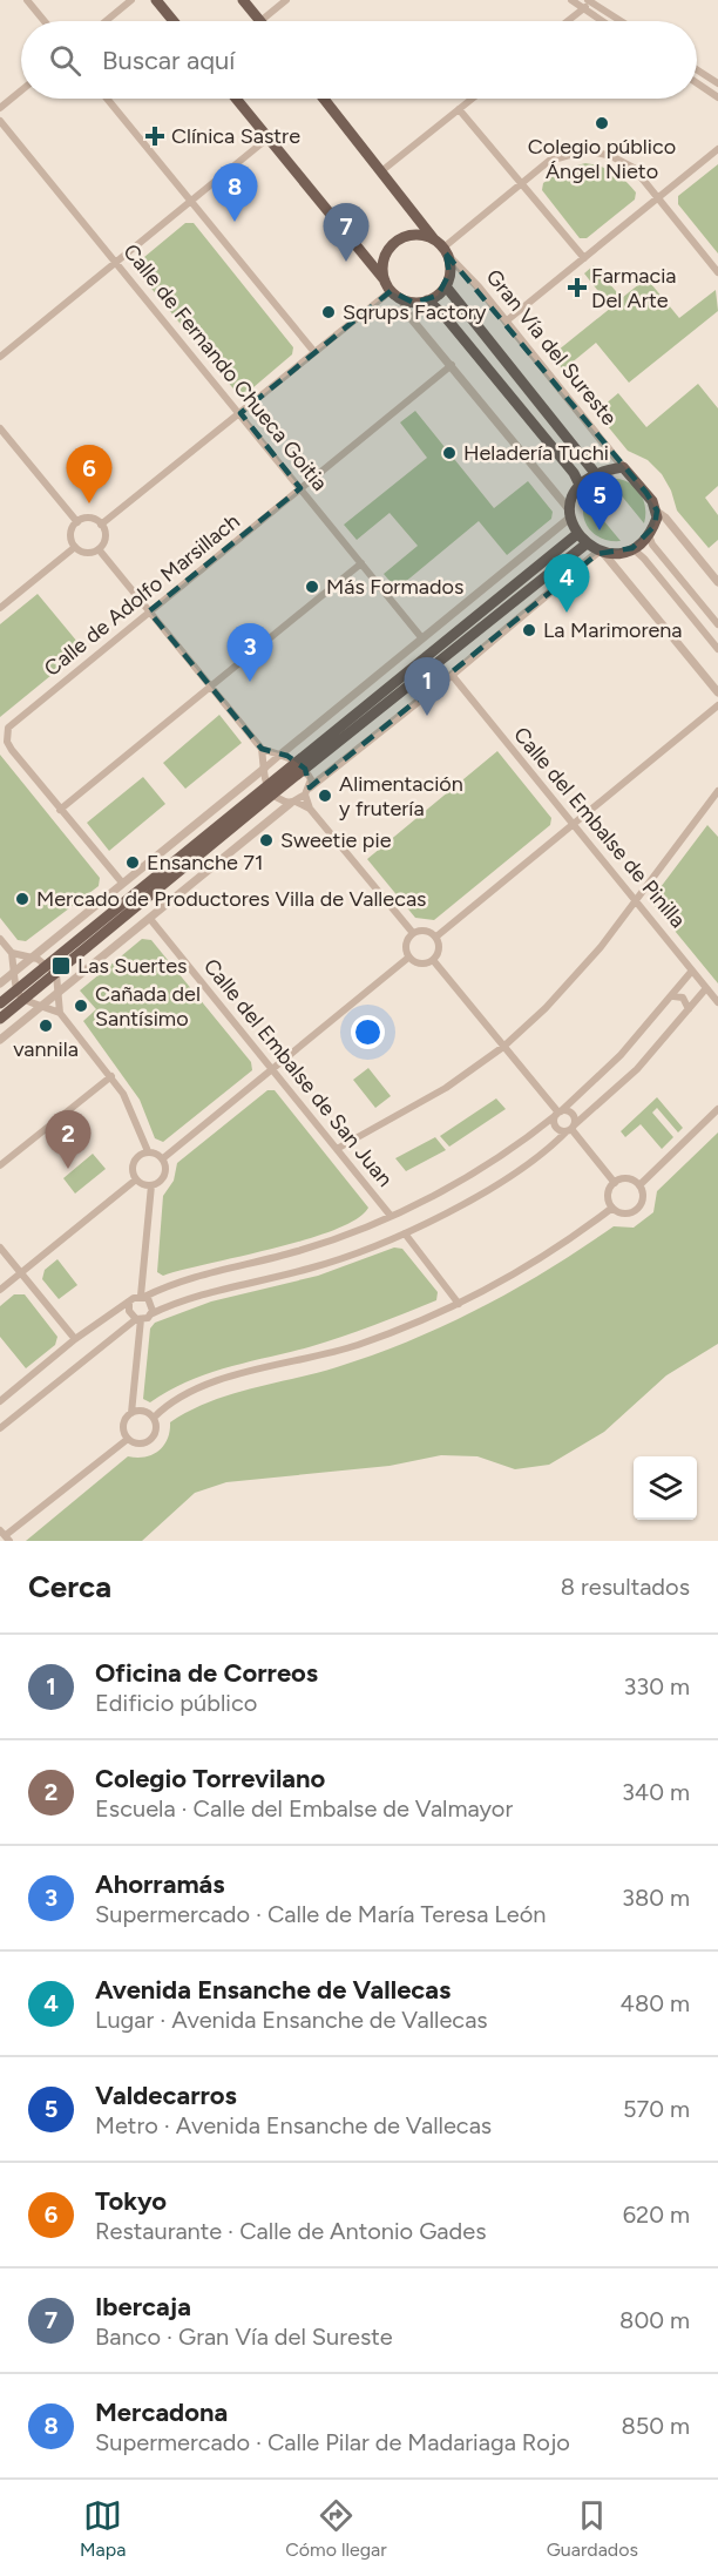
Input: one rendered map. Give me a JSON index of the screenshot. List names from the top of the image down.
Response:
{
  "streets": {
    "main road": ["Gran Vía del Sureste"],
    "street": [
      "Calle de Fernando Chueca Goitia",
      "Calle de Adolfo Marsillach",
      "Calle del Embalse de Pinilla",
      "Calle del Embalse de San Juan"
    ]
  },
  "crossings": [
    ["Calle de Fernando Chueca Goitia", "Calle de Adolfo Marsillach"]
  ],
  "places": {
    "other": [
      "Colegio público Ángel Nieto",
      "Sqrups Factory",
      "Heladería Tuchi",
      "Más Formados",
      "La Marimorena",
      "Alimentación y frutería",
      "Sweetie pie",
      "Ensanche 71",
      "Mercado de Productores Villa de Vallecas",
      "Cañada del Santísimo",
      "vannila"
    ],
    "health": ["Clínica Sastre", "Farmacia Del Arte"],
    "transit": ["Las Suertes"]
  },
  "page": {
    "search": "Buscar aquí",
    "pins": [
      "8",
      "7",
      "6",
      "5",
      "4",
      "3",
      "1",
      "2"
    ],
    "heading": ["Cerca", "8 resultados"],
    "list": [
      {
        "mark": "1",
        "name": "Oficina de Correos",
        "note": "Edificio público",
        "value": "330 m"
      },
      {
        "mark": "2",
        "name": "Colegio Torrevilano",
        "note": "Escuela · Calle del Embalse de Valmayor",
        "value": "340 m"
      },
      {
        "mark": "3",
        "name": "Ahorramás",
        "note": "Supermercado · Calle de María Teresa León",
        "value": "380 m"
      },
      {
        "mark": "4",
        "name": "Avenida Ensanche de Vallecas",
        "note": "Lugar · Avenida Ensanche de Vallecas",
        "value": "480 m"
      },
      {
        "mark": "5",
        "name": "Valdecarros",
        "note": "Metro · Avenida Ensanche de Vallecas",
        "value": "570 m"
      },
      {
        "mark": "6",
        "name": "Tokyo",
        "note": "Restaurante · Calle de Antonio Gades",
        "value": "620 m"
      },
      {
        "mark": "7",
        "name": "Ibercaja",
        "note": "Banco · Gran Vía del Sureste",
        "value": "800 m"
      },
      {
        "mark": "8",
        "name": "Mercadona",
        "note": "Supermercado · Calle Pilar de Madariaga Rojo",
        "value": "850 m"
      }
    ],
    "nav": ["Mapa", "Cómo llegar", "Guardados"]
  }
}
